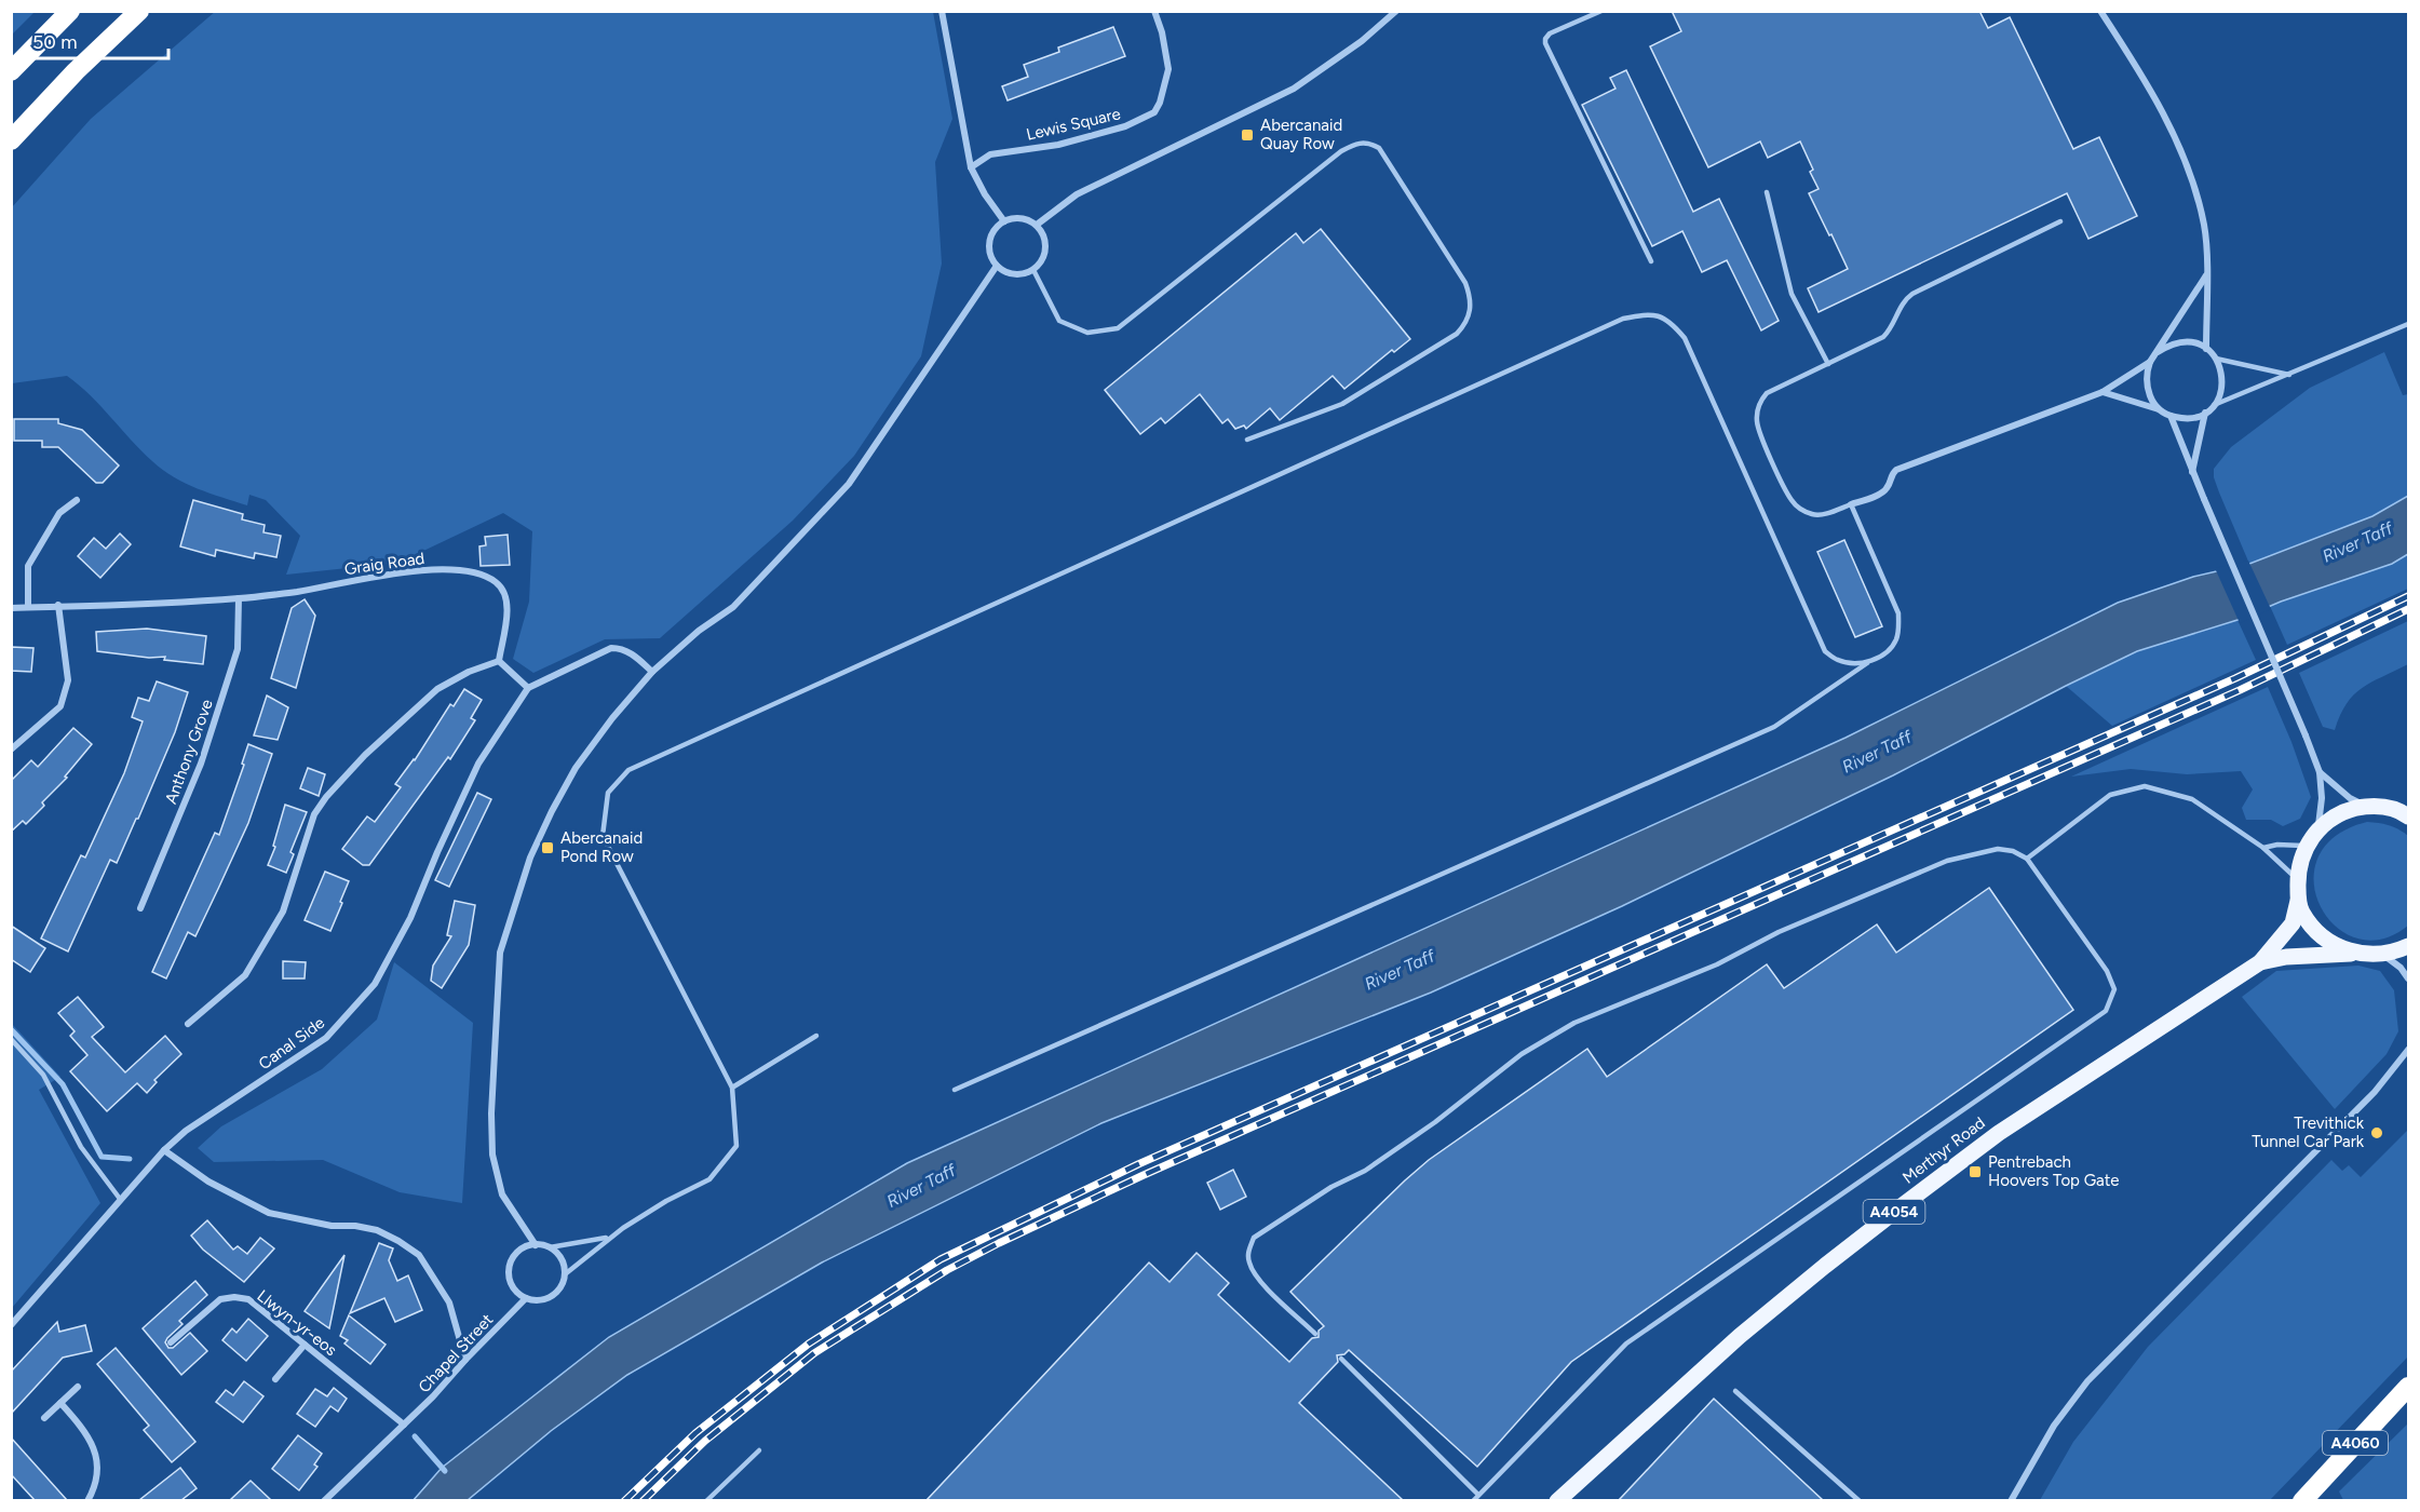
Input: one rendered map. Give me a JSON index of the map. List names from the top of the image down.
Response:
{
  "streets": {
    "highway": ["A4060"],
    "main road": ["Merthyr Road", "A4054"],
    "street": [
      "Lewis Square",
      "Graig Road",
      "Anthony Grove",
      "Canal Side",
      "Llwyn-yr-eos",
      "Chapel Street"
    ]
  },
  "crossings": [
    ["Graig Road", "Anthony Grove"],
    ["Llwyn-yr-eos", "Chapel Street"]
  ],
  "water": ["River Taff"],
  "places": {
    "transit": ["Abercanaid Quay Row", "Abercanaid Pond Row", "Pentrebach Hoovers Top Gate"],
    "other": ["Trevithick Tunnel Car Park"]
  },
  "scale_bar": "50 m"
}
